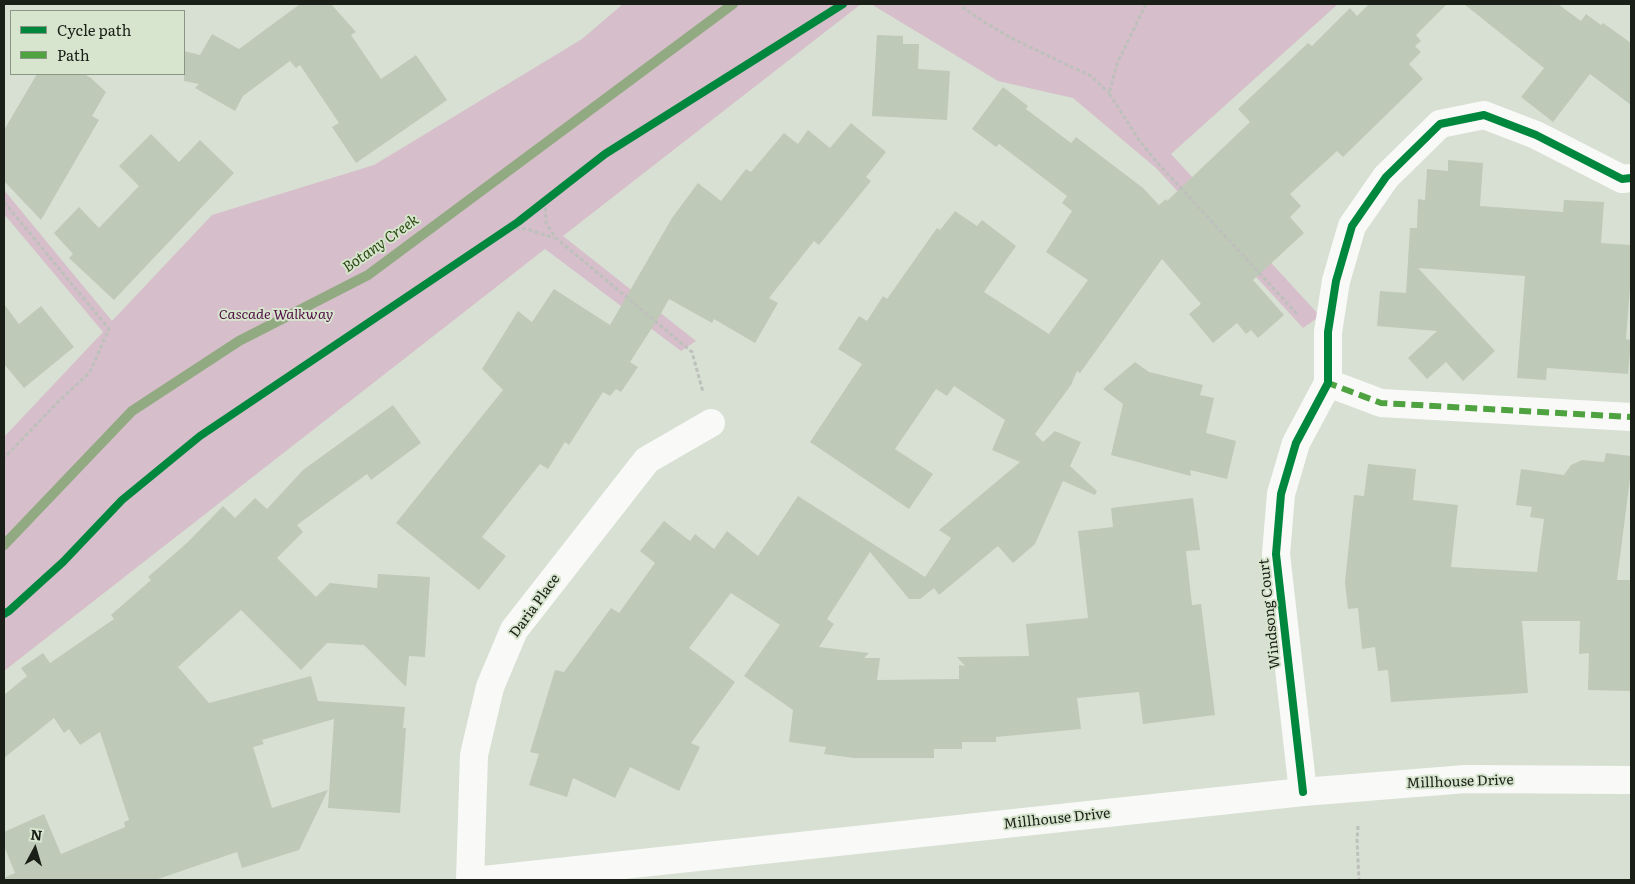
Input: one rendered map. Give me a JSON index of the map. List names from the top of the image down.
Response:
{
  "streets": {
    "street": ["Daria Place", "Windsong Court", "Millhouse Drive"]
  },
  "crossings": [
    ["Windsong Court", "Millhouse Drive"]
  ],
  "water": ["Botany Creek"],
  "parks": ["Cascade Walkway"],
  "legend": ["Cycle path", "Path"],
  "north": "top"
}
